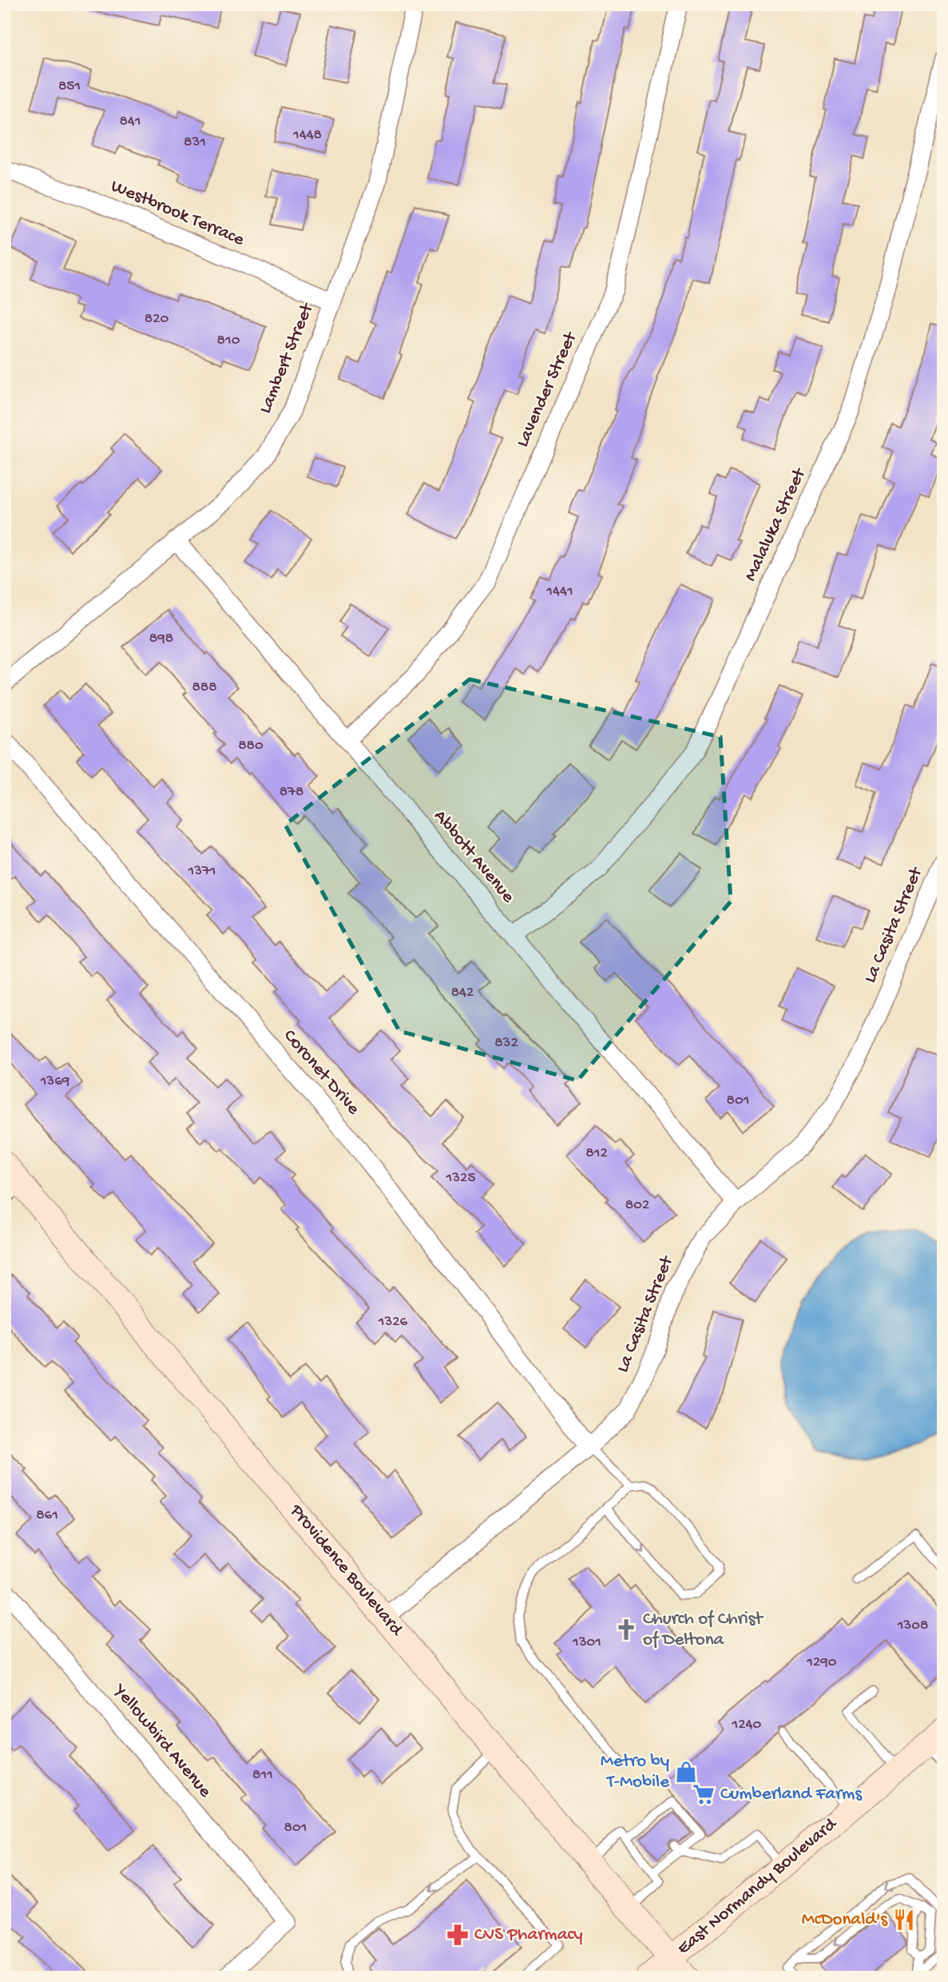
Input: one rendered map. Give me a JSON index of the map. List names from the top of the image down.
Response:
{
  "streets": {
    "main road": ["Providence Boulevard", "East Normandy Boulevard"],
    "street": [
      "Westbrook Terrace",
      "Lambert Street",
      "Lavender Street",
      "Malaluka Street",
      "Abbott Avenue",
      "La Casita Street",
      "Coronet Drive",
      "Yellowbird Avenue"
    ]
  },
  "crossings": [
    ["Westbrook Terrace", "Lambert Street"],
    ["Lambert Street", "Abbott Avenue"],
    ["Lavender Street", "Abbott Avenue"],
    ["Malaluka Street", "Abbott Avenue"],
    ["Abbott Avenue", "La Casita Street"],
    ["La Casita Street", "Coronet Drive"],
    ["La Casita Street", "Providence Boulevard"],
    ["Providence Boulevard", "East Normandy Boulevard"]
  ],
  "places": {
    "church": ["Church of Christ of Deltona"],
    "shop": ["Metro by T-Mobile"],
    "supermarket": ["Cumberland Farms"],
    "restaurant": ["McDonald's"],
    "pharmacy": ["CVS Pharmacy"]
  },
  "house_numbers": [
    "851",
    "841",
    "1448",
    "831",
    "820",
    "810",
    "1441",
    "898",
    "888",
    "880",
    "878",
    "1371",
    "842",
    "832",
    "1369",
    "801",
    "812",
    "1325",
    "802",
    "1326",
    "861",
    "1308",
    "1301",
    "1290",
    "1240",
    "811",
    "801"
  ]
}
